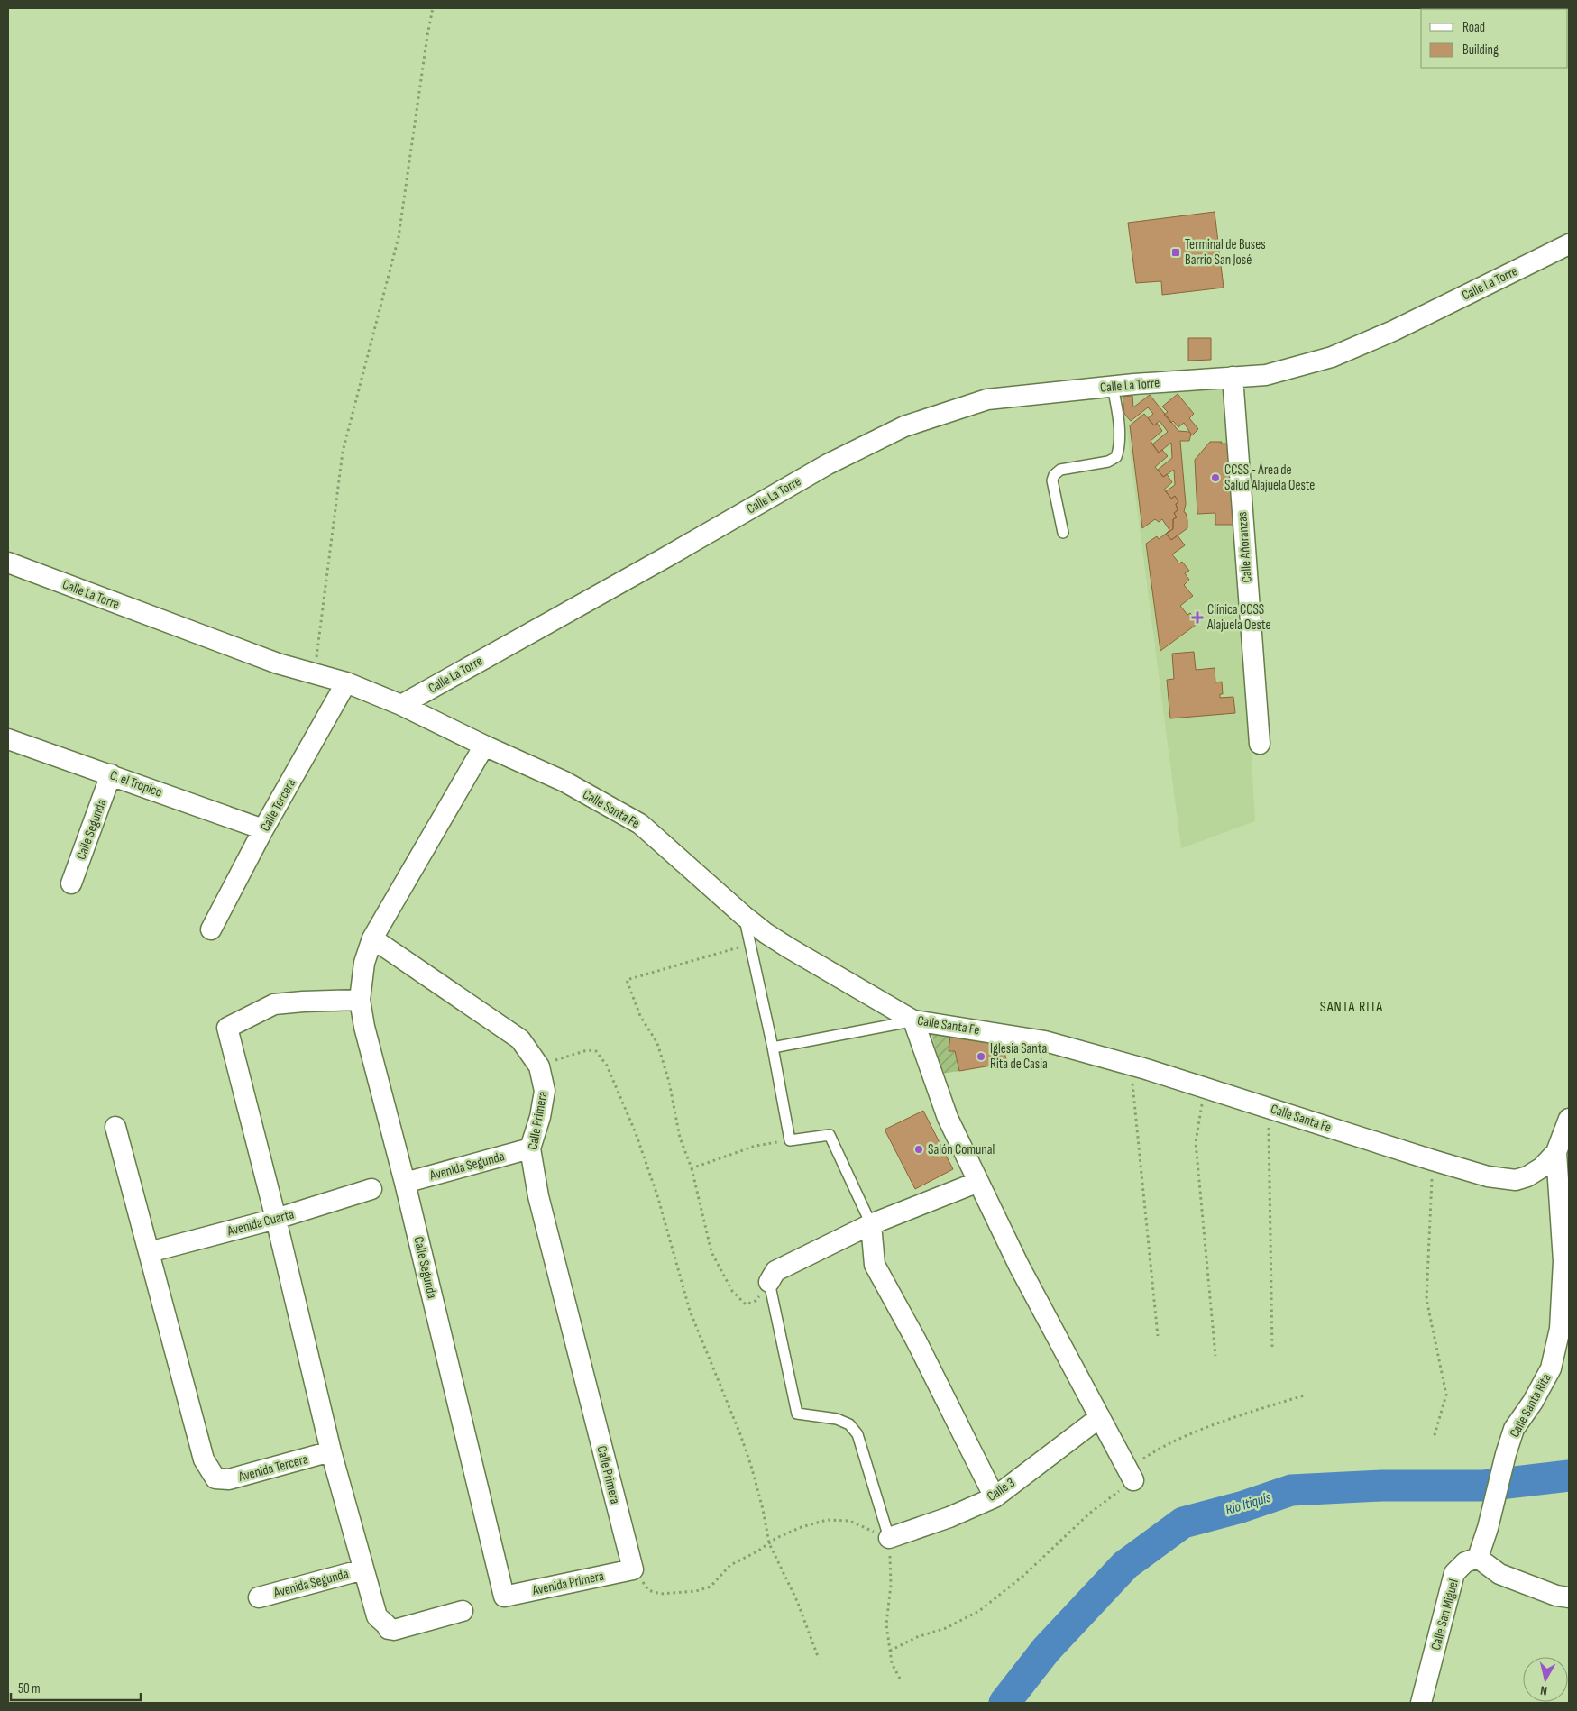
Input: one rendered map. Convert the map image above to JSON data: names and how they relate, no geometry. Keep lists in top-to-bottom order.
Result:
{
  "streets": {
    "street": [
      "Calle La Torre",
      "Calle Añoranzas",
      "C. el Tropico",
      "Calle Tercera",
      "Calle Santa Fe",
      "Calle Segunda",
      "Calle Primera",
      "Avenida Segunda",
      "Avenida Cuarta",
      "Calle Santa Rita",
      "Avenida Tercera",
      "Calle 3",
      "Avenida Primera",
      "Calle San Miguel"
    ]
  },
  "crossings": [
    ["Calle La Torre", "Calle Añoranzas"],
    ["Calle La Torre", "Calle Tercera"],
    ["Calle La Torre", "Calle Santa Fe"],
    ["C. el Tropico", "Calle Tercera"],
    ["C. el Tropico", "Calle Segunda"],
    ["Calle Santa Fe", "Calle Santa Rita"],
    ["Calle Segunda", "Calle Primera"],
    ["Calle Segunda", "Avenida Segunda"],
    ["Calle Segunda", "Avenida Primera"],
    ["Calle Primera", "Avenida Segunda"],
    ["Calle Primera", "Avenida Primera"],
    ["Avenida Cuarta", "Avenida Tercera"],
    ["Calle Santa Rita", "Calle San Miguel"]
  ],
  "districts": ["SANTA RITA"],
  "water": ["Río Itiquís"],
  "places": {
    "transit": ["Terminal de Buses Barrio San José"],
    "other": ["CCSS - Área de Salud Alajuela Oeste", "Iglesia Santa Rita de Casia", "Salón Comunal"],
    "health": ["Clínica CCSS Alajuela Oeste"]
  },
  "legend": ["Road", "Building"],
  "scale_bar": "50 m",
  "north": "bottom"
}
